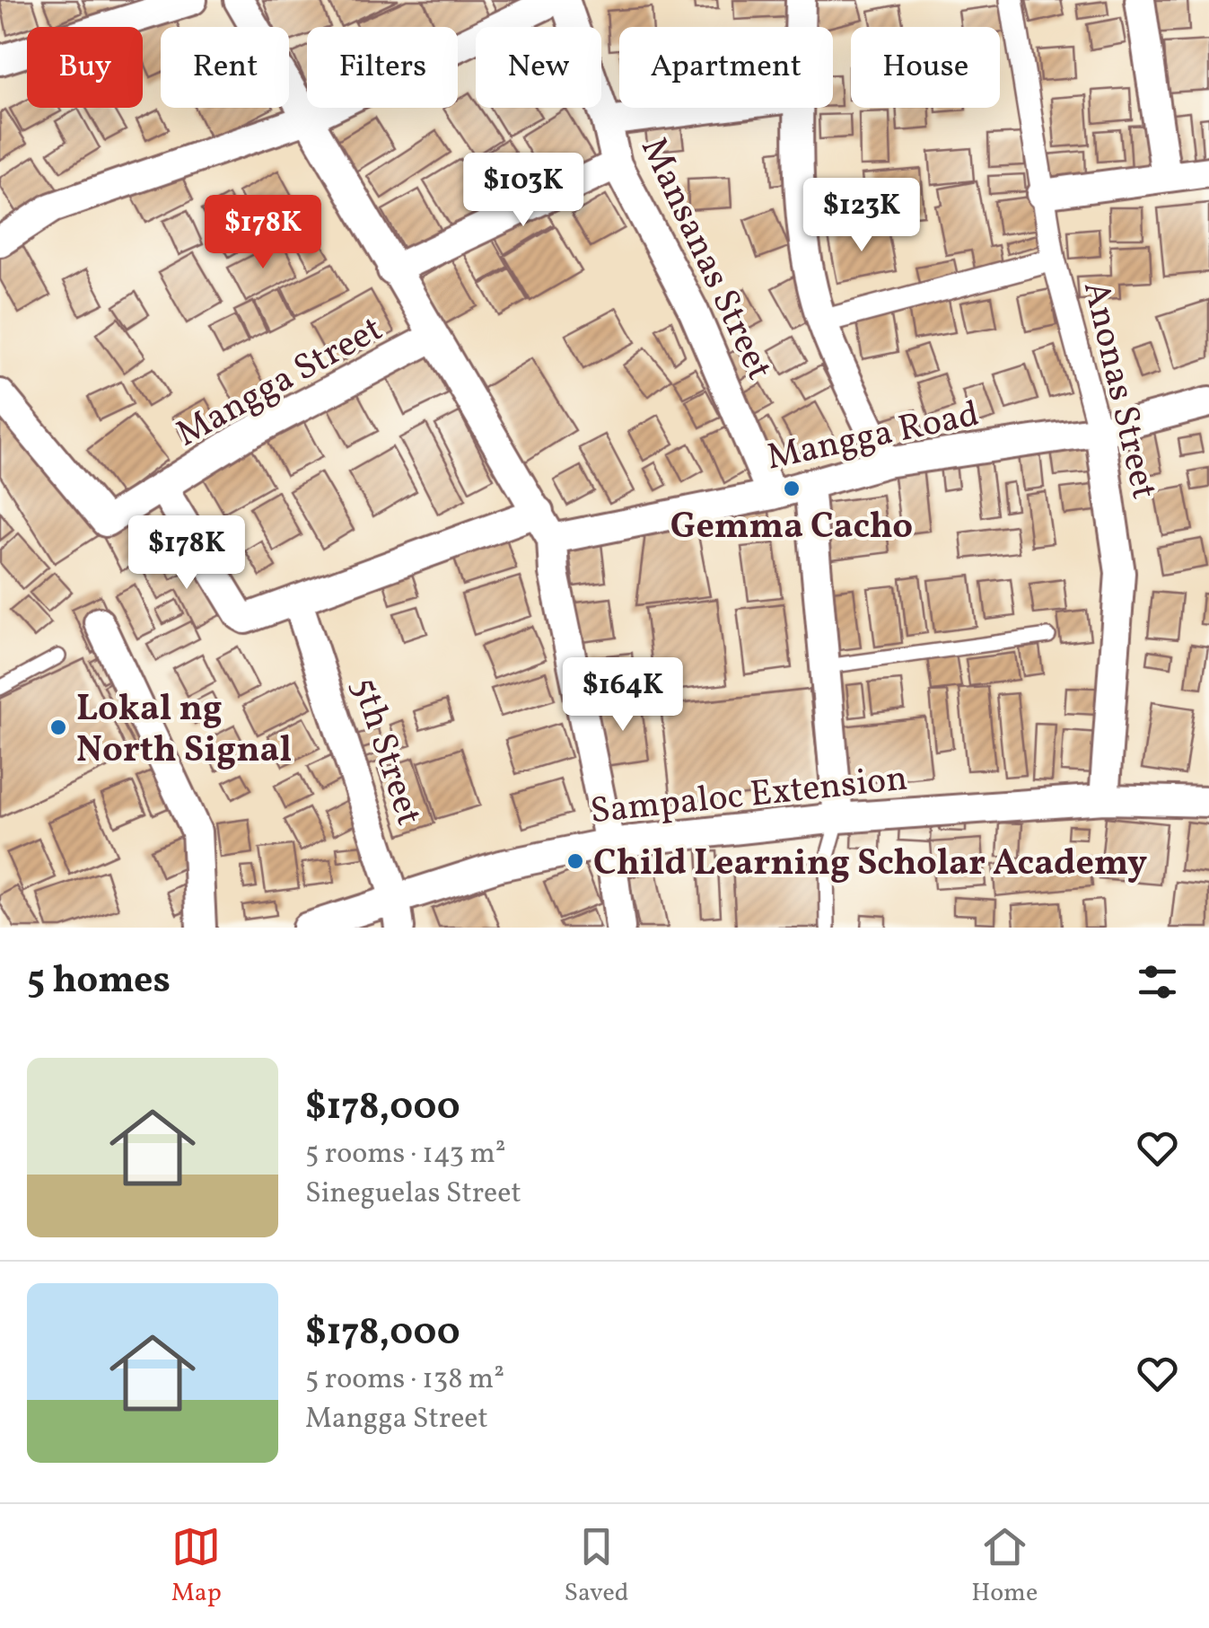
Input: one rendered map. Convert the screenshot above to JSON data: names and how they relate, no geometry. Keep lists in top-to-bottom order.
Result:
{
  "streets": {
    "street": [
      "Mansanas Street",
      "Mangga Street",
      "Anonas Street",
      "Mangga Road",
      "5th Street",
      "Sampaloc Extension"
    ]
  },
  "crossings": [
    ["Mansanas Street", "Mangga Road"],
    ["Mangga Street", "5th Street"],
    ["Anonas Street", "Mangga Road"],
    ["Anonas Street", "Sampaloc Extension"],
    ["5th Street", "Sampaloc Extension"]
  ],
  "places": ["Gemma Cacho", "Lokal ng North Signal", "Child Learning Scholar Academy"],
  "page": {
    "chip": [
      "Buy",
      "Rent",
      "Filters",
      "New",
      "Apartment",
      "House"
    ],
    "price": [
      "$103K",
      "$123K",
      "$178K",
      "$178K",
      "$164K"
    ],
    "heading": "5 homes",
    "list": [
      {
        "name": "$178,000",
        "note": "5 rooms · 143 m² · Sineguelas Street"
      },
      {
        "name": "$178,000",
        "note": "5 rooms · 138 m² · Mangga Street"
      }
    ],
    "tabs": ["Map", "Saved", "Home"]
  }
}
